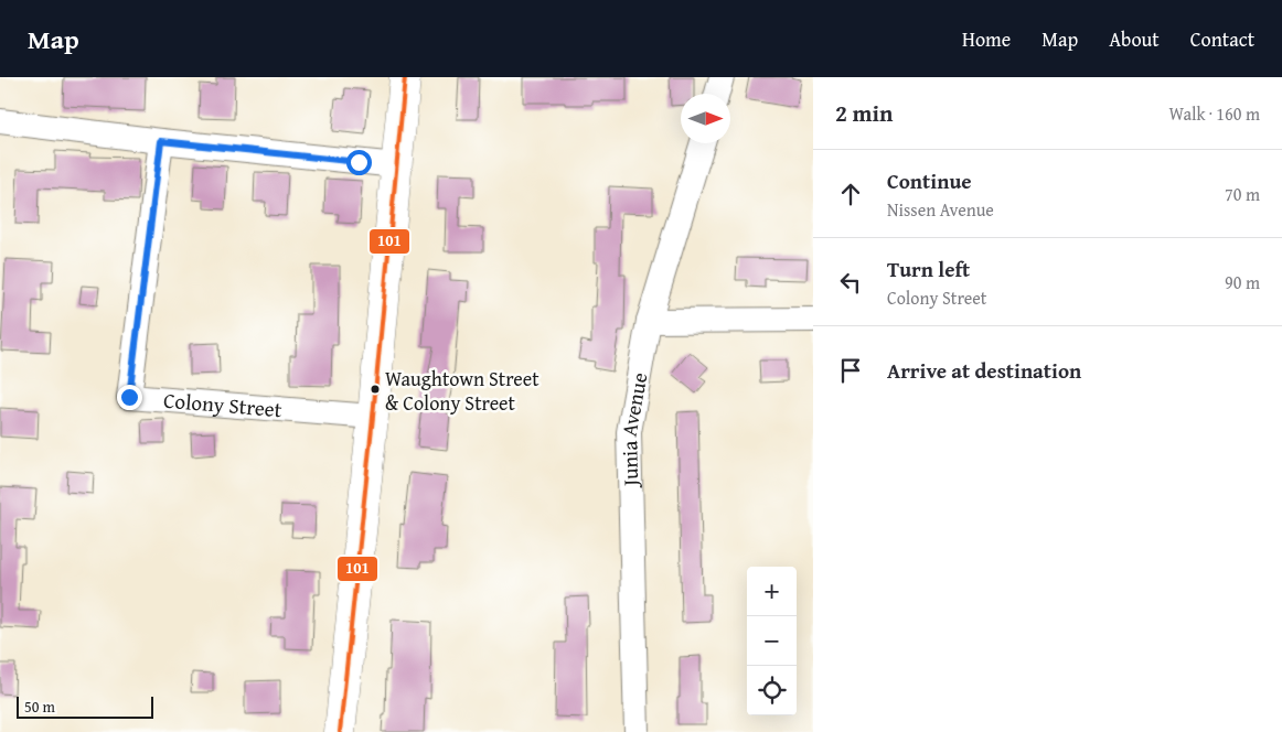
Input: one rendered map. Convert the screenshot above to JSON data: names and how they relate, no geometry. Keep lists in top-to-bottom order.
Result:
{
  "streets": {
    "street": ["Colony Street", "Junia Avenue"]
  },
  "places": ["Waughtown Street & Colony Street"],
  "lines": ["transit line 101"],
  "scale_bar": "50 m",
  "north": "right",
  "page": {
    "header": "Map",
    "nav": [
      "Home",
      "Map",
      "About",
      "Contact"
    ],
    "heading": ["2 min", "Walk · 160 m"],
    "list": [
      ["Continue", "Nissen Avenue", "70 m"],
      ["Turn left", "Colony Street", "90 m"],
      "Arrive at destination"
    ],
    "map_buttons": ["+", "−"],
    "scale": "50 m"
  }
}
